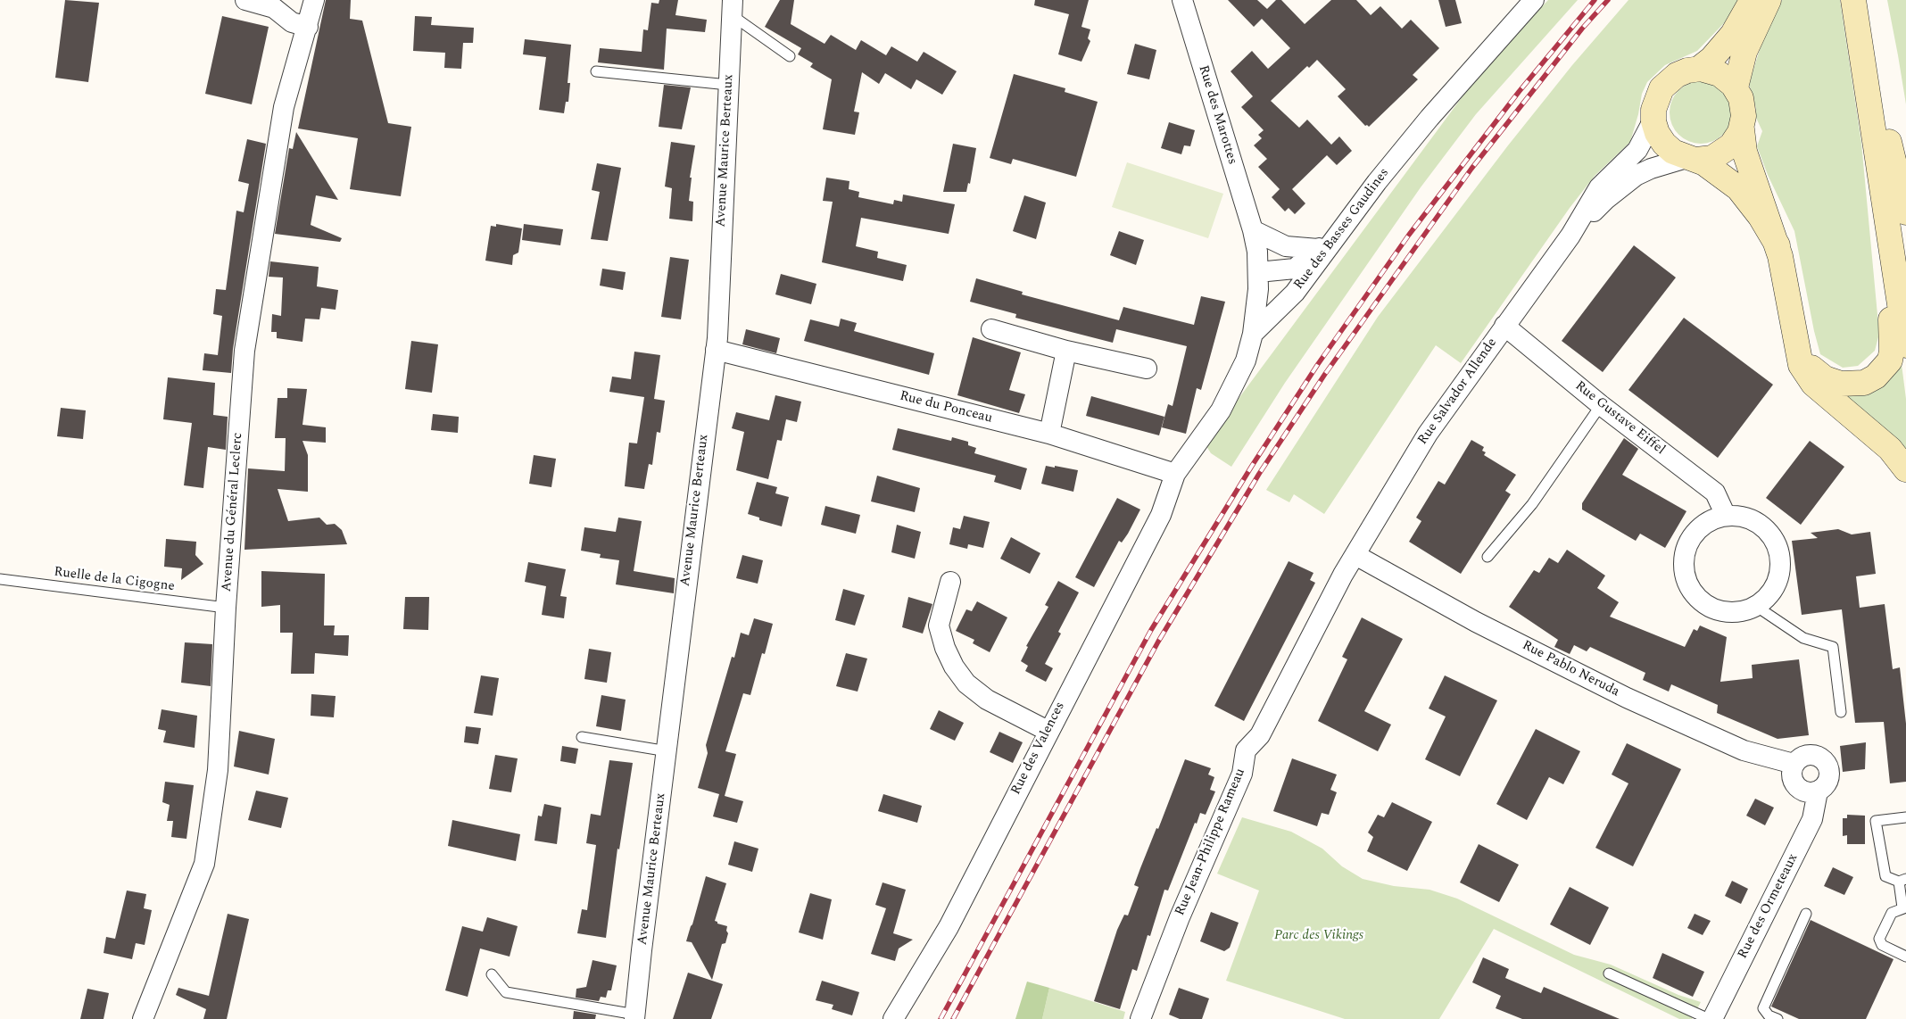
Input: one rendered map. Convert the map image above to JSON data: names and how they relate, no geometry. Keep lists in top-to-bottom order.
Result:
{
  "streets": {
    "street": [
      "Rue des Marottes",
      "Avenue Maurice Berteaux",
      "Rue des Basses Gaudines",
      "Rue Salvador Allende",
      "Rue du Ponceau",
      "Rue Gustave Eiffel",
      "Avenue du Général Leclerc",
      "Rue Pablo Neruda",
      "Rue des Valences",
      "Rue Jean-Philippe Rameau",
      "Rue des Ormeteaux"
    ],
    "lane": ["Ruelle de la Cigogne"]
  },
  "crossings": [
    ["Rue des Marottes", "Rue des Basses Gaudines"],
    ["Avenue Maurice Berteaux", "Rue du Ponceau"],
    ["Rue Salvador Allende", "Rue Gustave Eiffel"],
    ["Rue Salvador Allende", "Rue Pablo Neruda"],
    ["Rue Salvador Allende", "Rue Jean-Philippe Rameau"],
    ["Rue du Ponceau", "Rue des Valences"],
    ["Avenue du Général Leclerc", "Ruelle de la Cigogne"],
    ["Rue Pablo Neruda", "Rue Jean-Philippe Rameau"],
    ["Rue Pablo Neruda", "Rue des Ormeteaux"]
  ],
  "parks": ["Parc des Vikings"]
}
